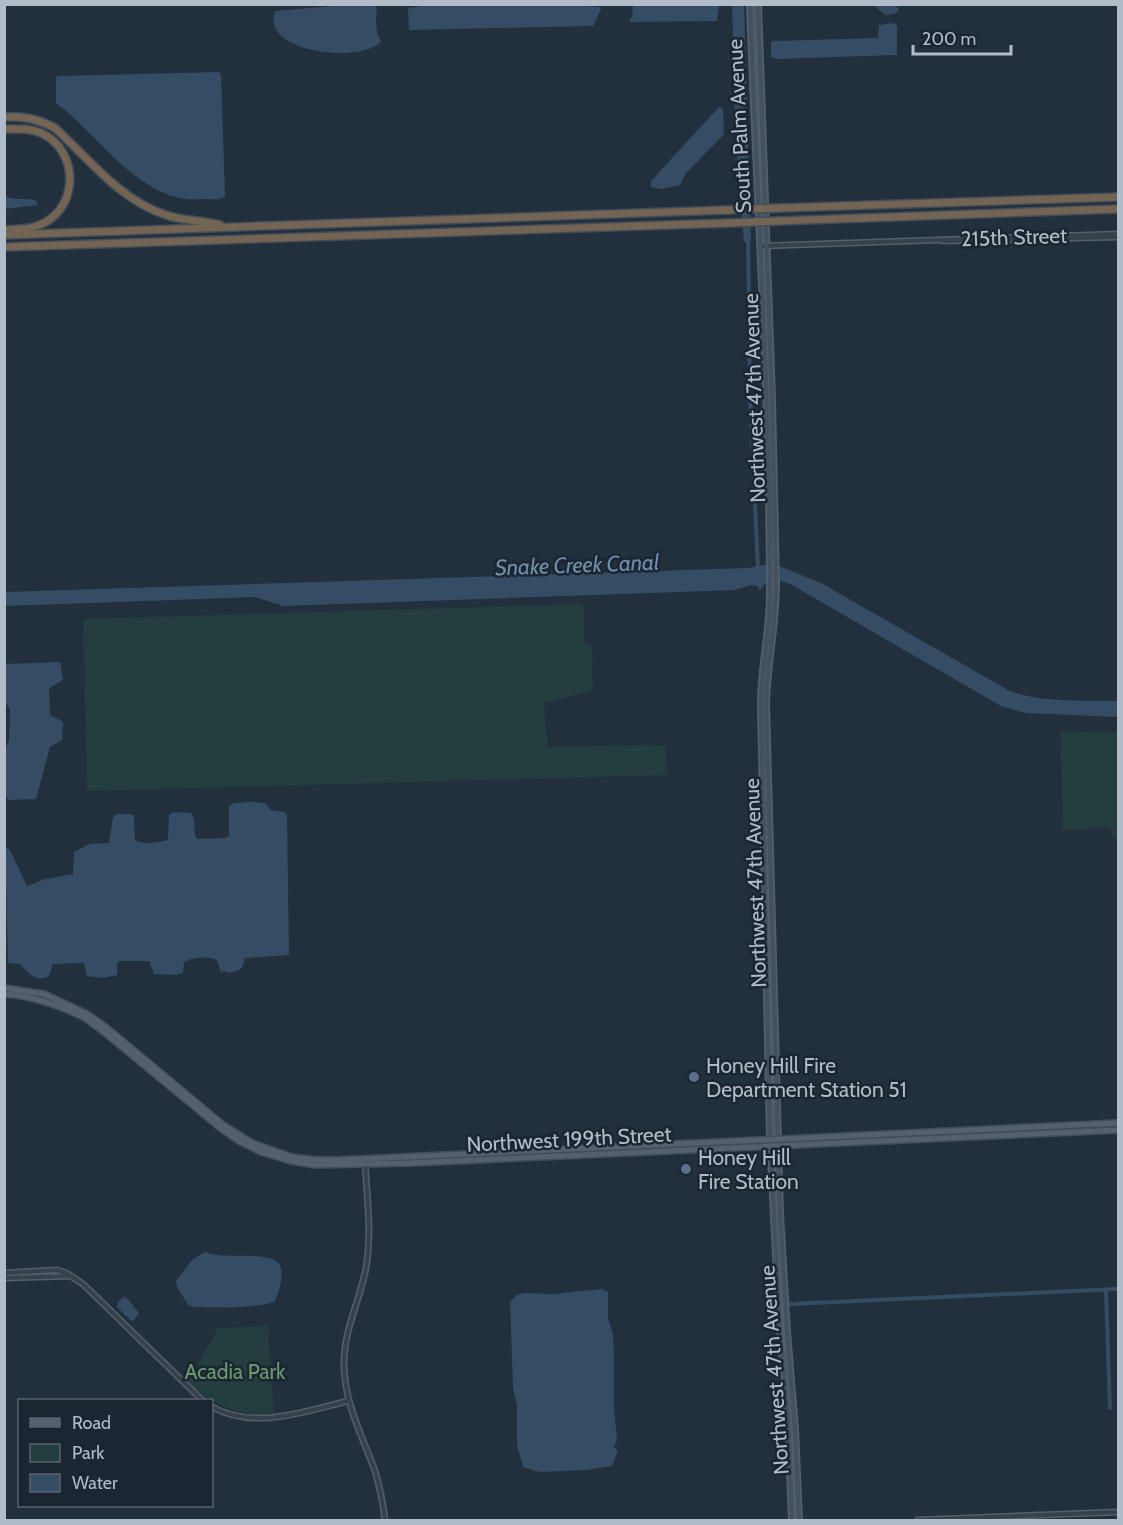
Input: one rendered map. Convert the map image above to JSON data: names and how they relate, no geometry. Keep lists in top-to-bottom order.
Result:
{
  "streets": {
    "main road": ["South Palm Avenue", "Northwest 47th Avenue", "Northwest 199th Street"],
    "street": ["215th Street"]
  },
  "crossings": [
    ["South Palm Avenue", "215th Street"],
    ["South Palm Avenue", "Northwest 47th Avenue"],
    ["215th Street", "Northwest 47th Avenue"],
    ["Northwest 47th Avenue", "Northwest 199th Street"]
  ],
  "water": ["Snake Creek Canal"],
  "parks": ["Acadia Park"],
  "places": ["Honey Hill Fire Department Station 51", "Honey Hill Fire Station"],
  "legend": ["Road", "Park", "Water"],
  "scale_bar": "200 m"
}
